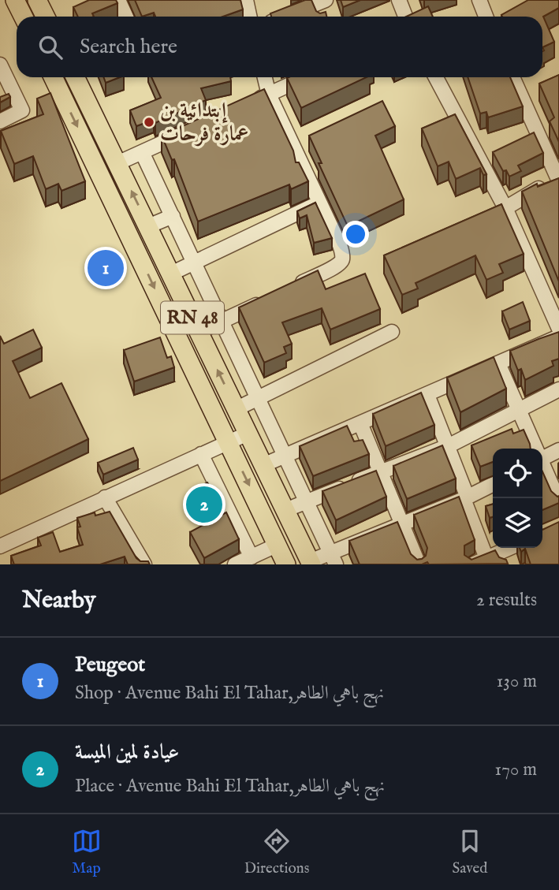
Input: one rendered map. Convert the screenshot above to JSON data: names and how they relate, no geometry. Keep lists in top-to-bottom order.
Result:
{
  "streets": {
    "main road": ["RN 48"]
  },
  "places": ["إبتدائية بن عمارة فرحات"],
  "page": {
    "search": "Search here",
    "pins": ["1", "2"],
    "heading": ["Nearby", "2 results"],
    "list": [
      {
        "mark": "1",
        "name": "Peugeot",
        "note": "Shop · Avenue Bahi El Tahar,نهج باهي الطاهر",
        "value": "130 m"
      },
      {
        "mark": "2",
        "name": "عيادة لمين الميسة",
        "note": "Place · Avenue Bahi El Tahar,نهج باهي الطاهر",
        "value": "170 m"
      }
    ],
    "nav": ["Map", "Directions", "Saved"]
  }
}
